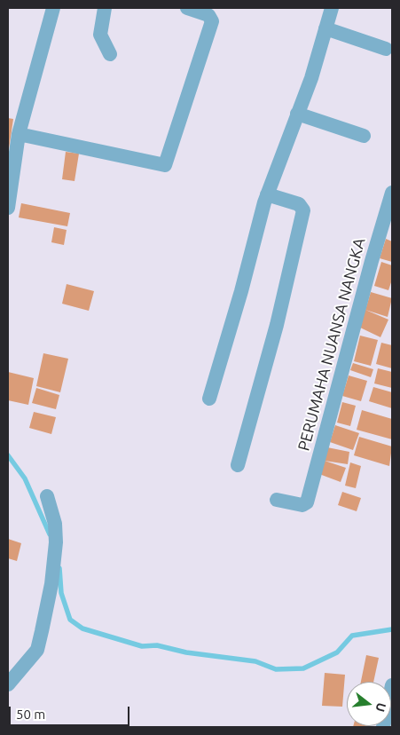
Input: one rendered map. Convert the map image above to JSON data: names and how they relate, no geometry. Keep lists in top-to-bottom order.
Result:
{
  "streets": {
    "street": ["PERUMAHA NUANSA NANGKA"]
  },
  "scale_bar": "50 m",
  "north": "right"
}
